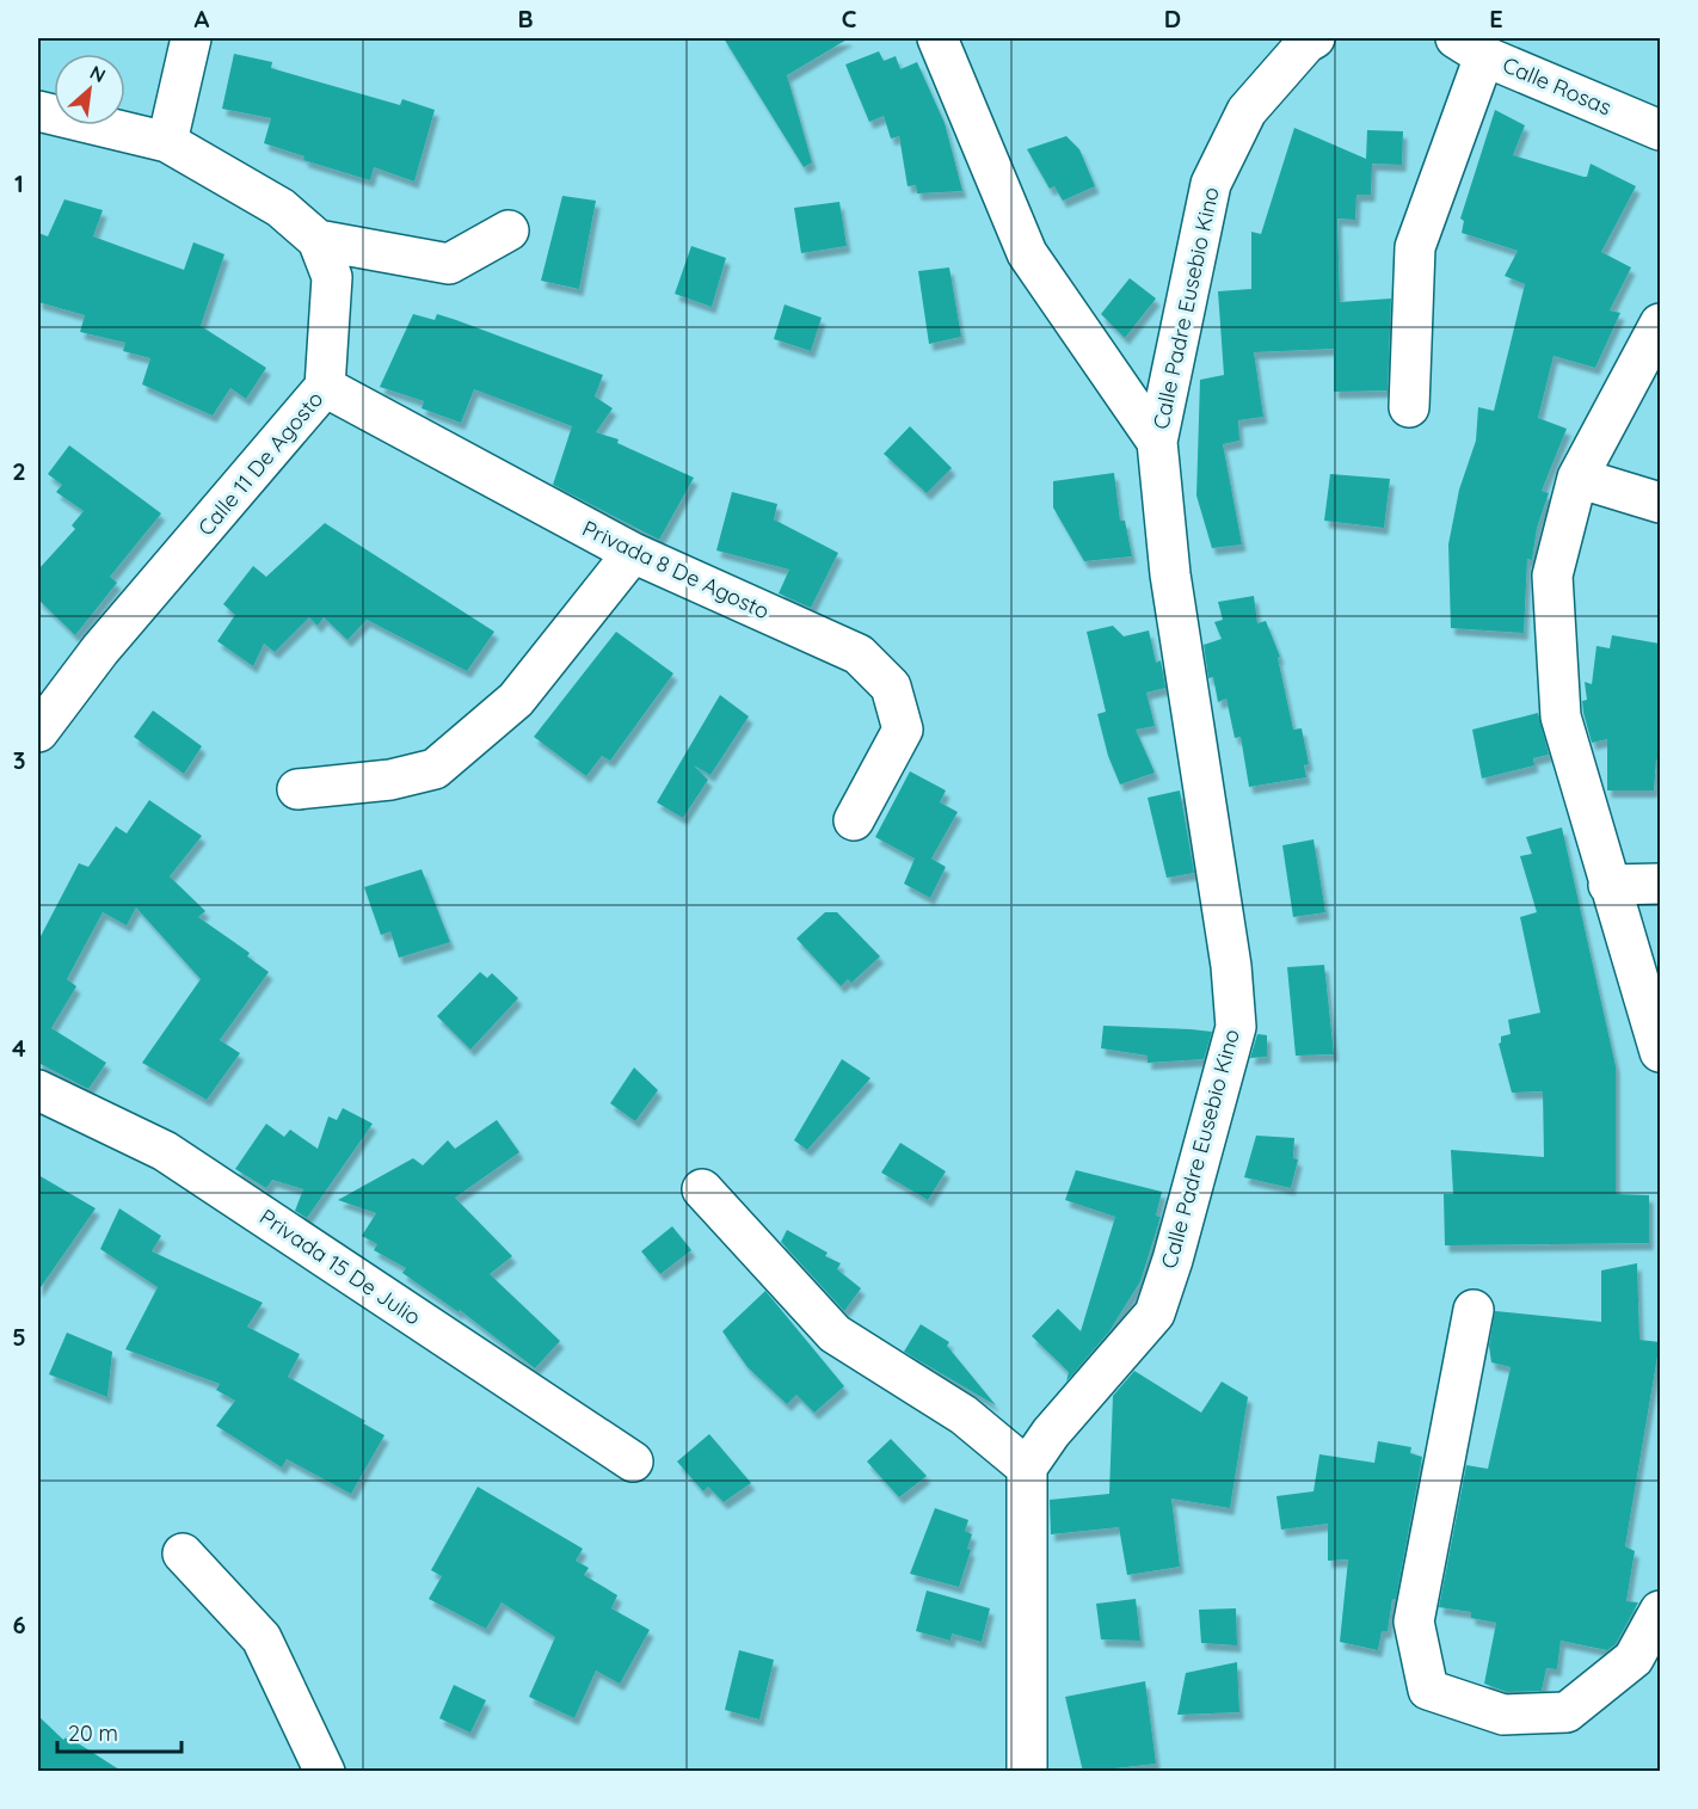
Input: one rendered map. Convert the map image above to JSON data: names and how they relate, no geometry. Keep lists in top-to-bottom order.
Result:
{
  "streets": {
    "street": [
      "Calle Rosas",
      "Calle Padre Eusebio Kino",
      "Calle 11 De Agosto",
      "Privada 8 De Agosto",
      "Privada 15 De Julio"
    ]
  },
  "crossings": [
    ["Calle 11 De Agosto", "Privada 8 De Agosto"]
  ],
  "scale_bar": "20 m",
  "north": "top right",
  "grid": {
    "columns": [
      "A",
      "B",
      "C",
      "D",
      "E"
    ],
    "rows": [
      "1",
      "2",
      "3",
      "4",
      "5",
      "6"
    ]
  }
}
